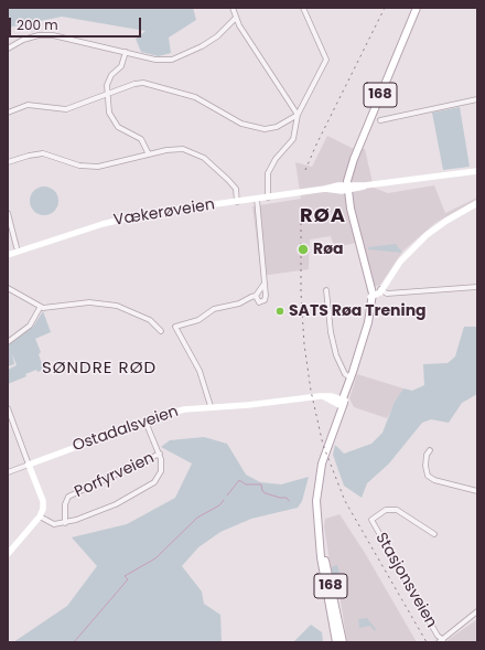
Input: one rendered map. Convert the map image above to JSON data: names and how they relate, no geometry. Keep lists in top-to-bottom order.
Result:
{
  "streets": {
    "main road": ["168"],
    "street": [
      "Vækerøveien",
      "Ostadalsveien",
      "Porfyrveien",
      "Stasjonsveien"
    ]
  },
  "crossings": [
    ["168", "Vækerøveien"],
    ["168", "Ostadalsveien"],
    ["Ostadalsveien", "Porfyrveien"]
  ],
  "districts": ["RØA", "SØNDRE RØD"],
  "places": ["Røa", "SATS Røa Trening"],
  "scale_bar": "200 m"
}
